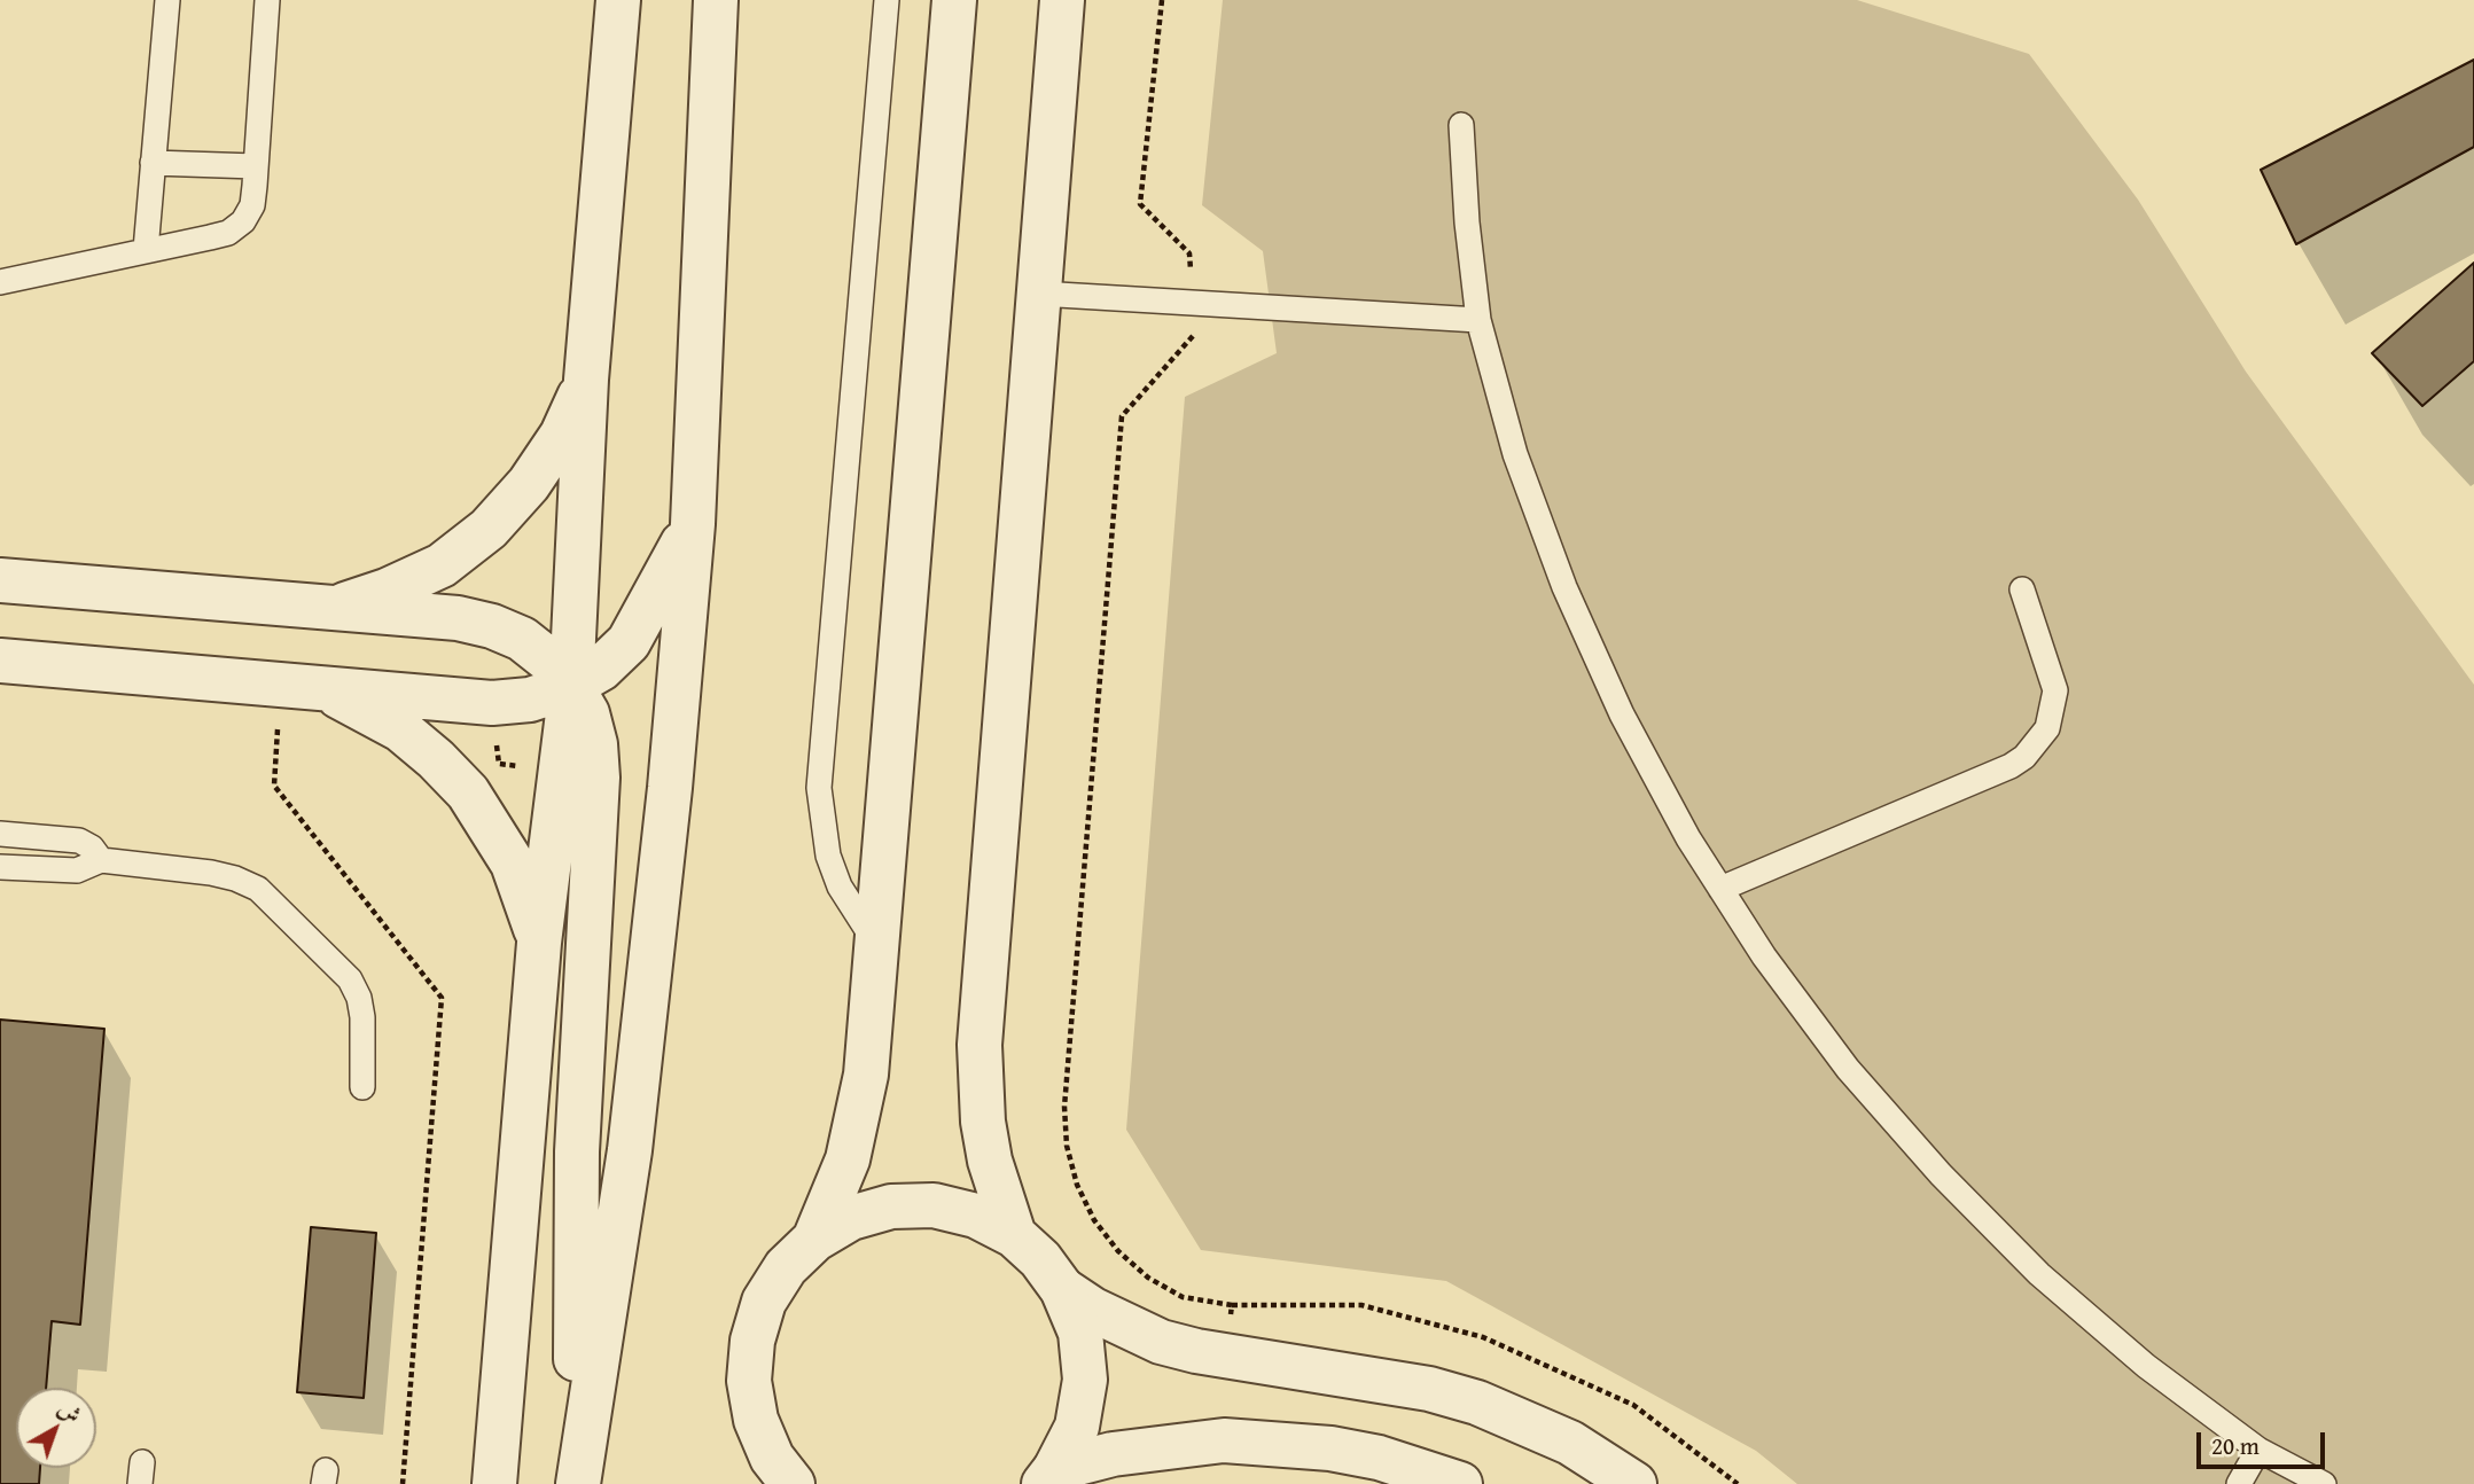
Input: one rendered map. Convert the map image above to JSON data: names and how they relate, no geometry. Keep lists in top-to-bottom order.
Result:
{
  "scale_bar": "20 m",
  "north": "top right"
}
